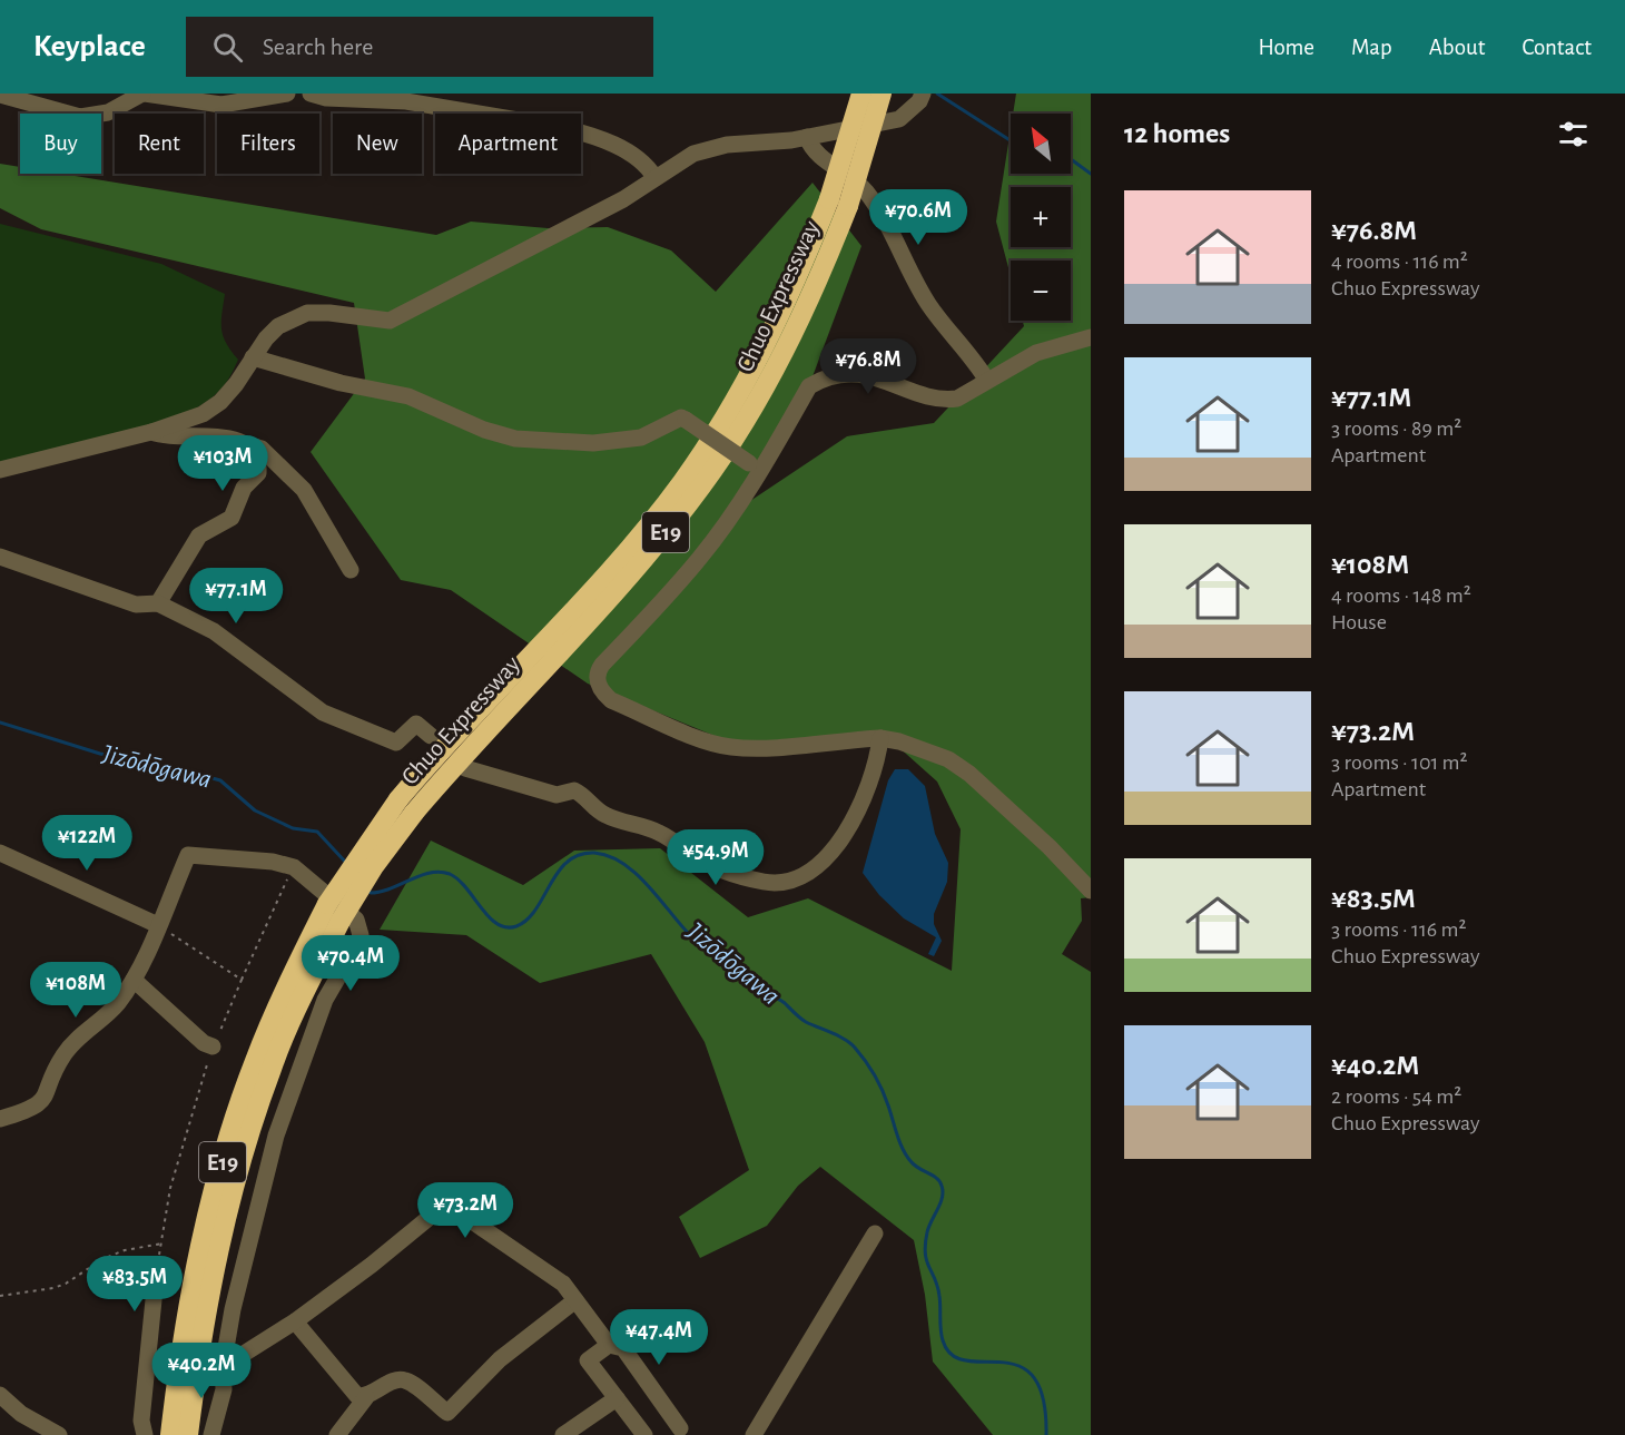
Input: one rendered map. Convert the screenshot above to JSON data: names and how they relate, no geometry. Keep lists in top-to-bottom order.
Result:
{
  "streets": {
    "highway": ["Chuo Expressway", "E19"]
  },
  "water": ["Jizōdōgawa"],
  "north": "top left",
  "page": {
    "header": "Keyplace",
    "search": "Search here",
    "nav": [
      "Home",
      "Map",
      "About",
      "Contact"
    ],
    "heading": "12 homes",
    "map_buttons": ["+", "−"],
    "chip": [
      "Buy",
      "Rent",
      "Filters",
      "New",
      "Apartment"
    ],
    "list": [
      {
        "name": "¥76.8M",
        "note": "4 rooms · 116 m² · Chuo Expressway"
      },
      {
        "name": "¥77.1M",
        "note": "3 rooms · 89 m² · Apartment"
      },
      {
        "name": "¥108M",
        "note": "4 rooms · 148 m² · House"
      },
      {
        "name": "¥73.2M",
        "note": "3 rooms · 101 m² · Apartment"
      },
      {
        "name": "¥83.5M",
        "note": "3 rooms · 116 m² · Chuo Expressway"
      },
      {
        "name": "¥40.2M",
        "note": "2 rooms · 54 m² · Chuo Expressway"
      }
    ],
    "price": [
      "¥70.6M",
      "¥76.8M",
      "¥103M",
      "¥77.1M",
      "¥122M",
      "¥54.9M",
      "¥70.4M",
      "¥108M",
      "¥73.2M",
      "¥83.5M",
      "¥47.4M",
      "¥40.2M"
    ]
  }
}
